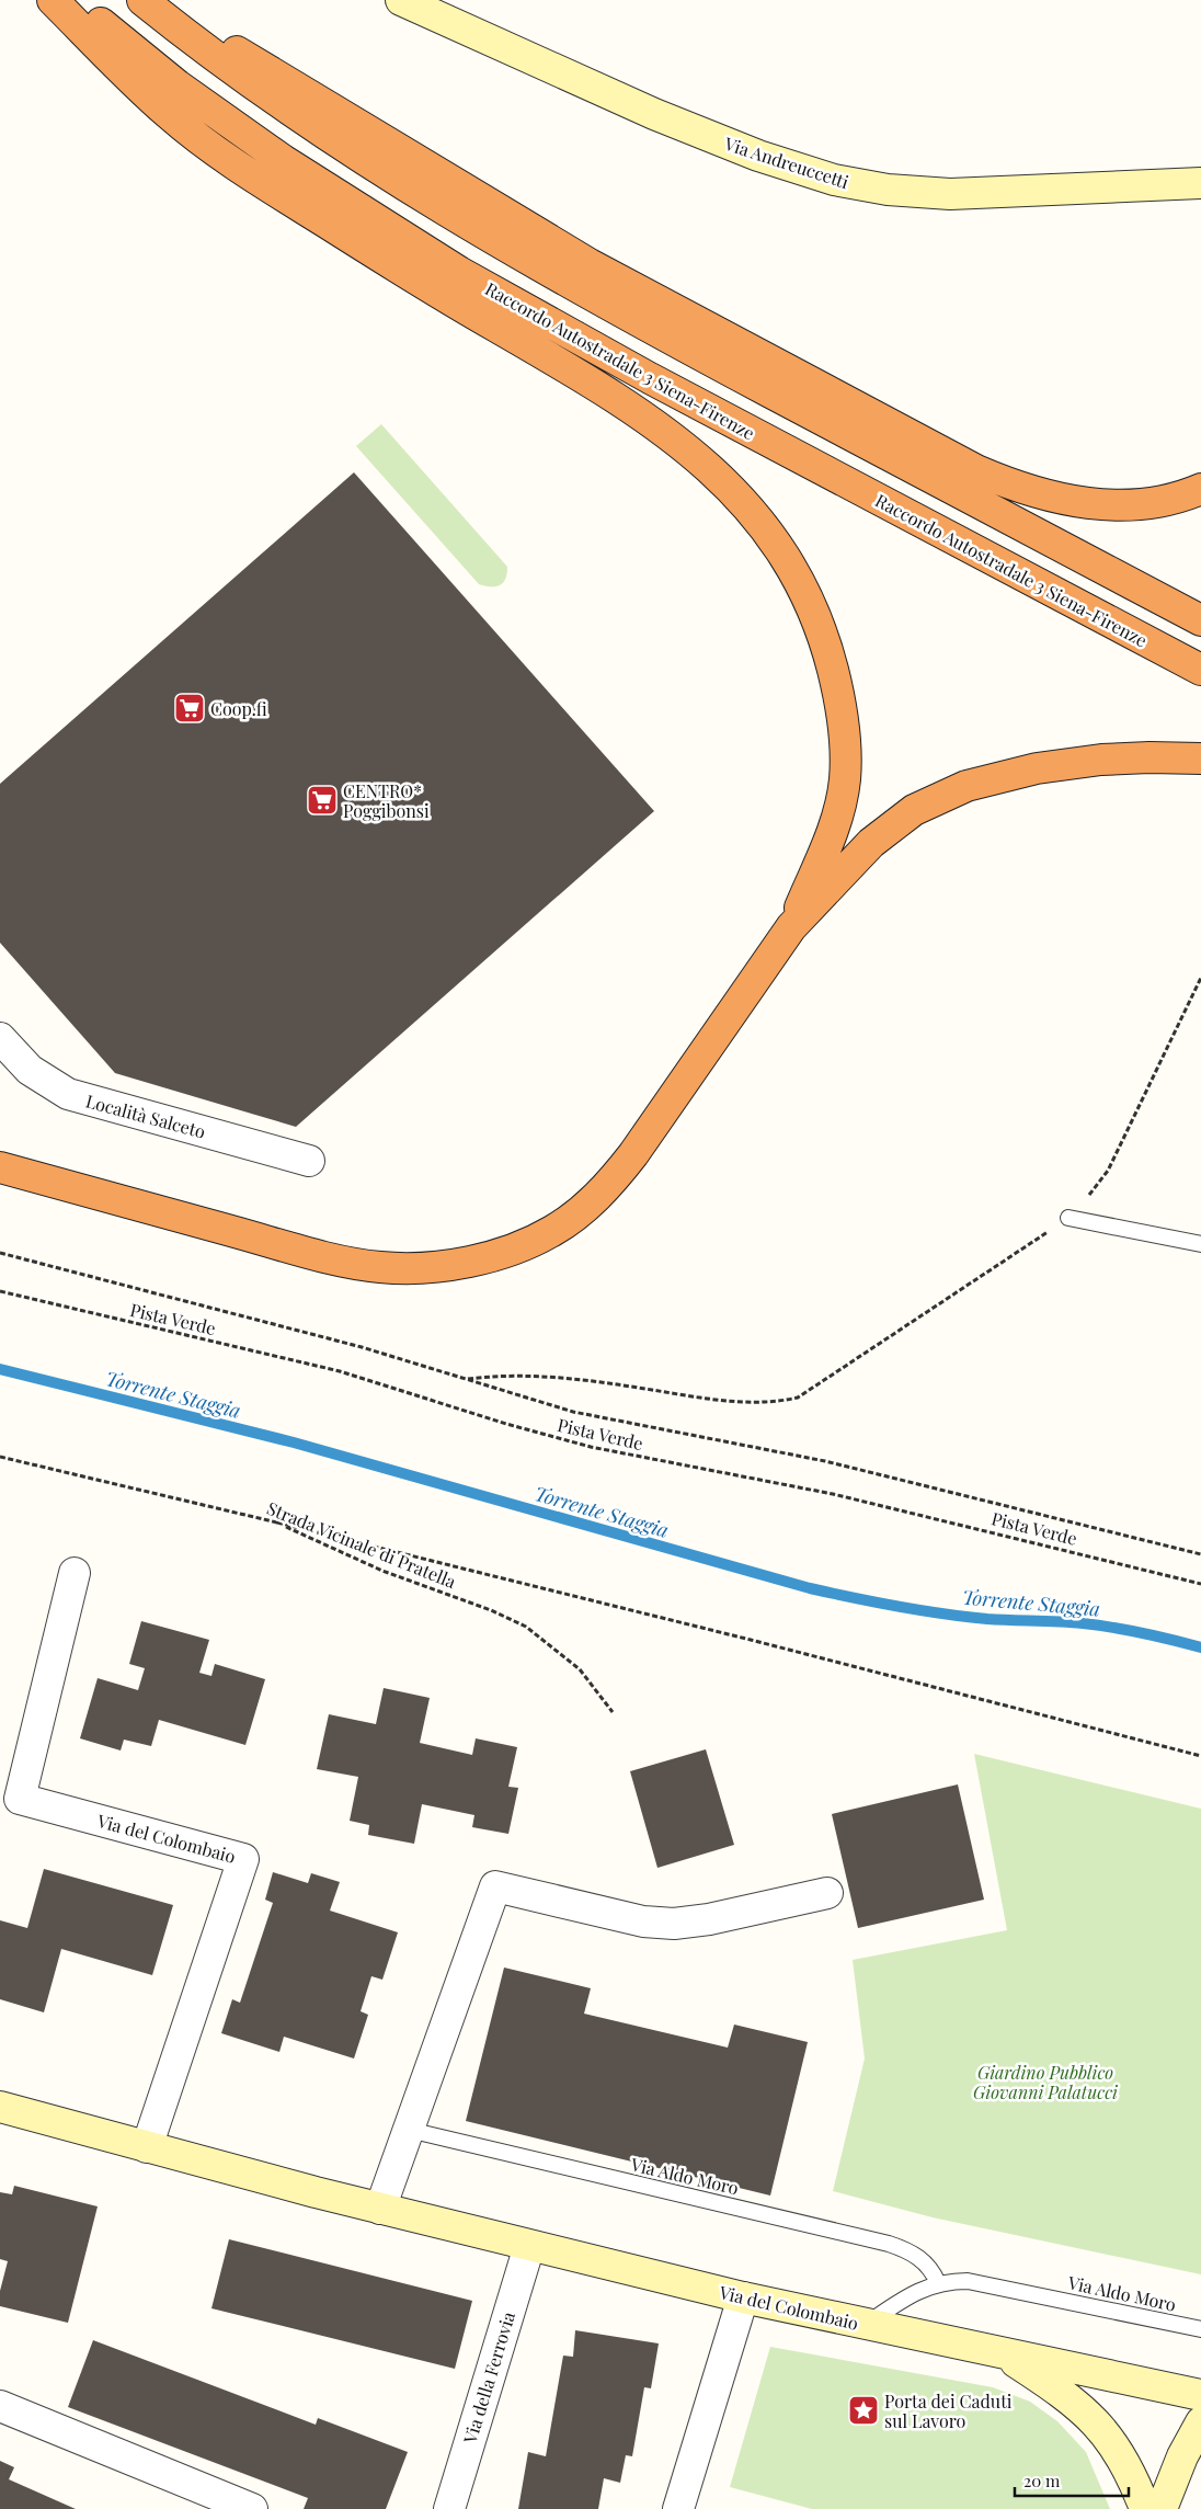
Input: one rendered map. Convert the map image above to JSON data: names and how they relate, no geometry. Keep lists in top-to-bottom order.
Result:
{
  "streets": {
    "highway": ["Raccordo Autostradale 3 Siena-Firenze"],
    "main road": ["Via Andreuccetti", "Via del Colombaio"],
    "street": ["Località Salceto", "Via della Ferrovia"],
    "lane": ["Via Aldo Moro"],
    "path": ["Pista Verde", "Strada Vicinale di Pratella"]
  },
  "crossings": [
    ["Via del Colombaio", "Via Aldo Moro"],
    ["Via del Colombaio", "Via della Ferrovia"]
  ],
  "water": ["Torrente Staggia"],
  "parks": ["Giardino Pubblico Giovanni Palatucci"],
  "places": {
    "supermarket": ["Coop.fi", "CENTRO* Poggibonsi"],
    "place": ["Porta dei Caduti sul Lavoro"]
  },
  "scale_bar": "20 m"
}
